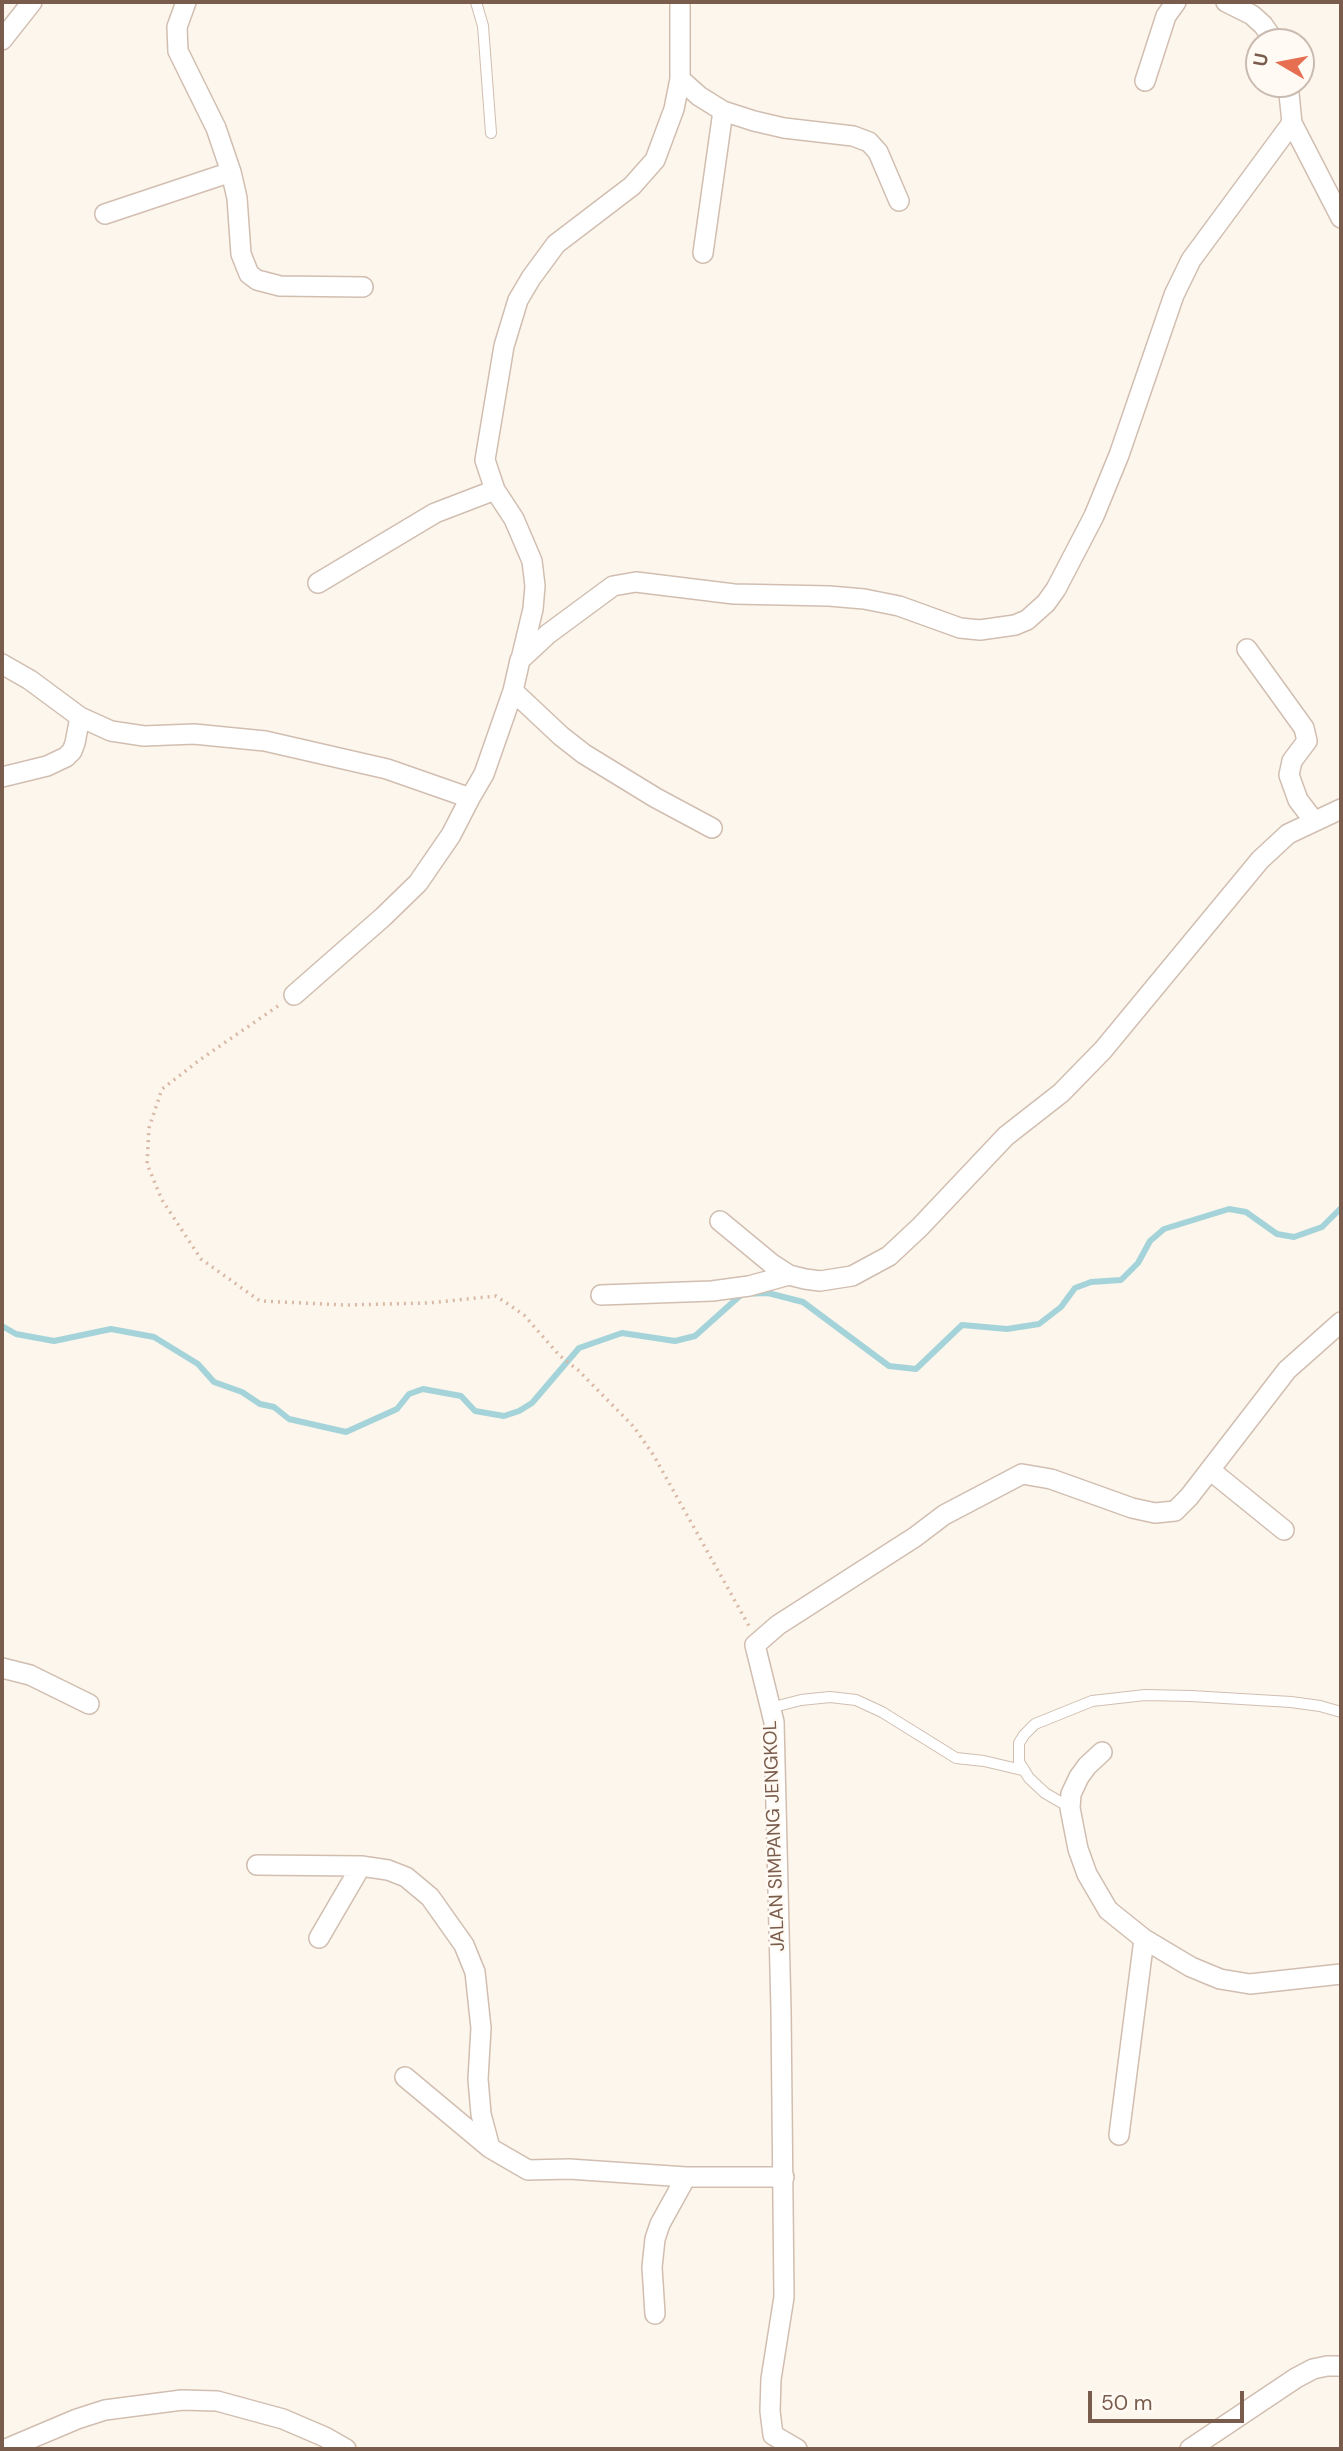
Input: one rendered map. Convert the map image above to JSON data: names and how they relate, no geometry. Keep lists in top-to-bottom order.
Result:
{
  "streets": {
    "street": ["JALAN SIMPANG JENGKOL"]
  },
  "scale_bar": "50 m",
  "north": "left"
}
